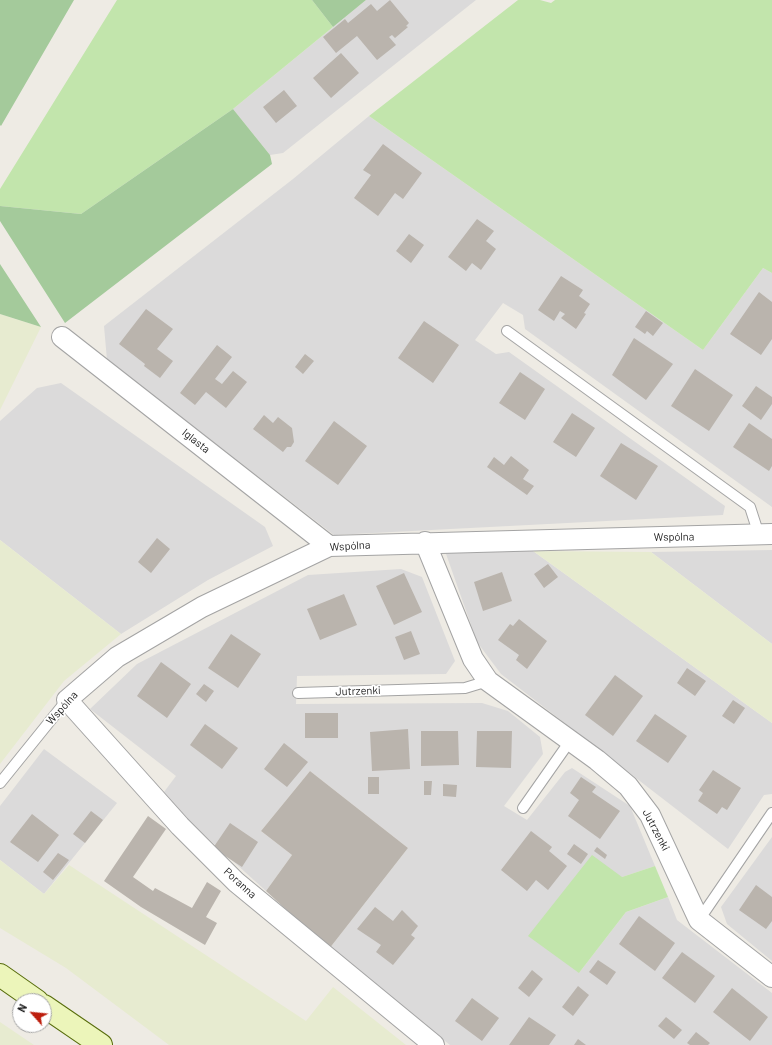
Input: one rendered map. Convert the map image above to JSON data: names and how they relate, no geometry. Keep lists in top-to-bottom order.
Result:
{
  "streets": {
    "street": [
      "Iglasta",
      "Wspólna",
      "Jutrzenki",
      "Poranna"
    ]
  },
  "crossings": [
    ["Iglasta", "Wspólna"],
    ["Wspólna", "Jutrzenki"],
    ["Wspólna", "Poranna"]
  ],
  "north": "top left"
}
